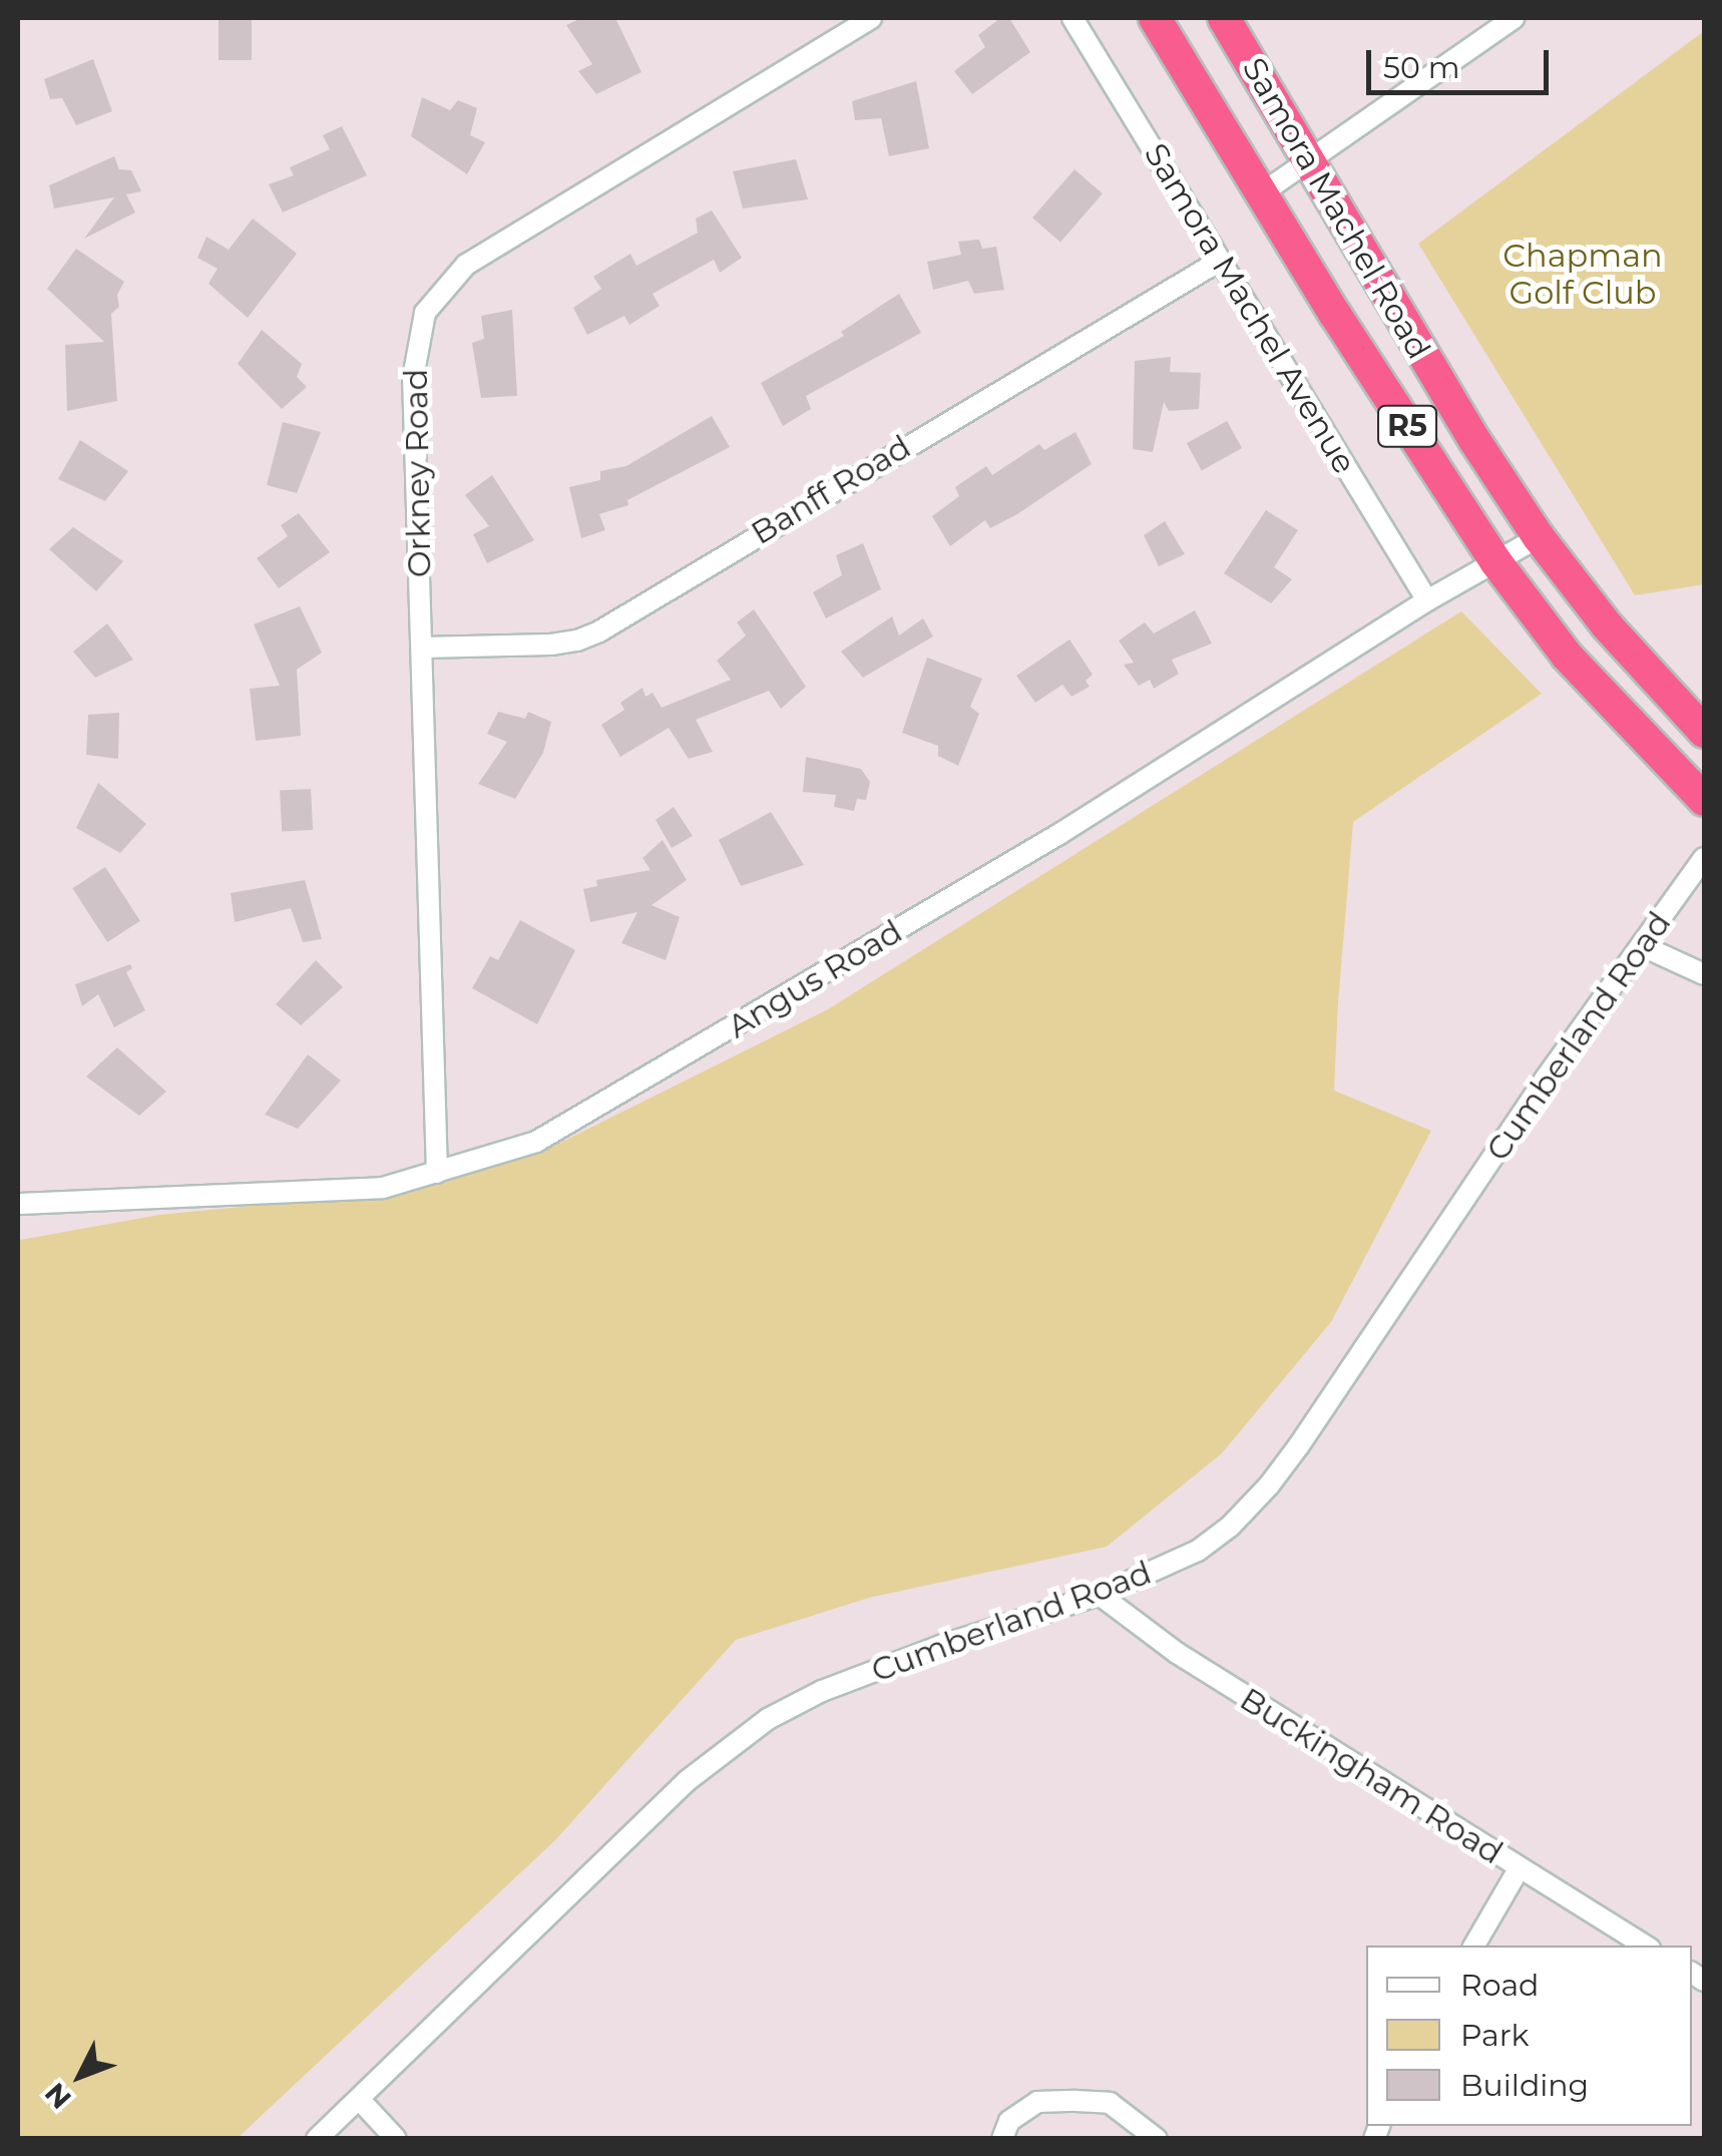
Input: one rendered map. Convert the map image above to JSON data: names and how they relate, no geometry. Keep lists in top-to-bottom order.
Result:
{
  "streets": {
    "highway": ["Samora Machel Road", "R5"],
    "street": [
      "Samora Machel Avenue",
      "Orkney Road",
      "Banff Road",
      "Angus Road",
      "Cumberland Road",
      "Buckingham Road"
    ]
  },
  "crossings": [
    ["Samora Machel Road", "Angus Road"],
    ["Samora Machel Avenue", "Banff Road"],
    ["Samora Machel Avenue", "Angus Road"],
    ["R5", "Angus Road"],
    ["Orkney Road", "Banff Road"],
    ["Orkney Road", "Angus Road"],
    ["Cumberland Road", "Buckingham Road"]
  ],
  "parks": ["Chapman Golf Club"],
  "legend": ["Road", "Park", "Building"],
  "scale_bar": "50 m",
  "north": "bottom left"
}
